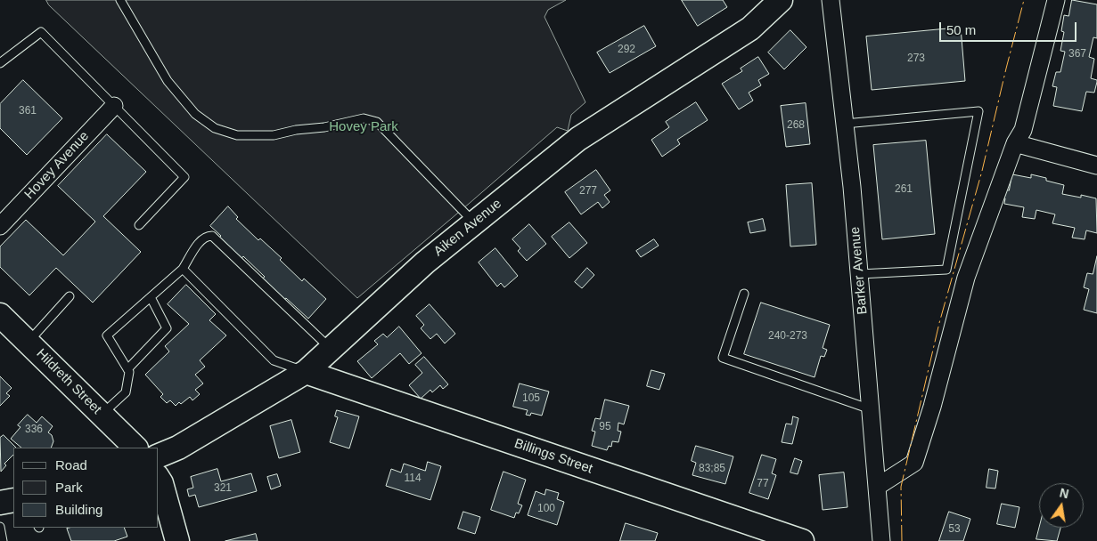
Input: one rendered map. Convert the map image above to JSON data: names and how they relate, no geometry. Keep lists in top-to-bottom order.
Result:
{
  "streets": {
    "street": [
      "Hovey Avenue",
      "Aiken Avenue",
      "Barker Avenue",
      "Hildreth Street",
      "Billings Street"
    ]
  },
  "crossings": [
    ["Aiken Avenue", "Billings Street"]
  ],
  "parks": ["Hovey Park"],
  "house_numbers": [
    "292",
    "367",
    "273",
    "361",
    "268",
    "261",
    "277",
    "240-273",
    "105",
    "95",
    "336",
    "83;85",
    "114",
    "77",
    "321",
    "100",
    "53"
  ],
  "legend": ["Road", "Park", "Building"],
  "scale_bar": "50 m",
  "north": "top"
}
